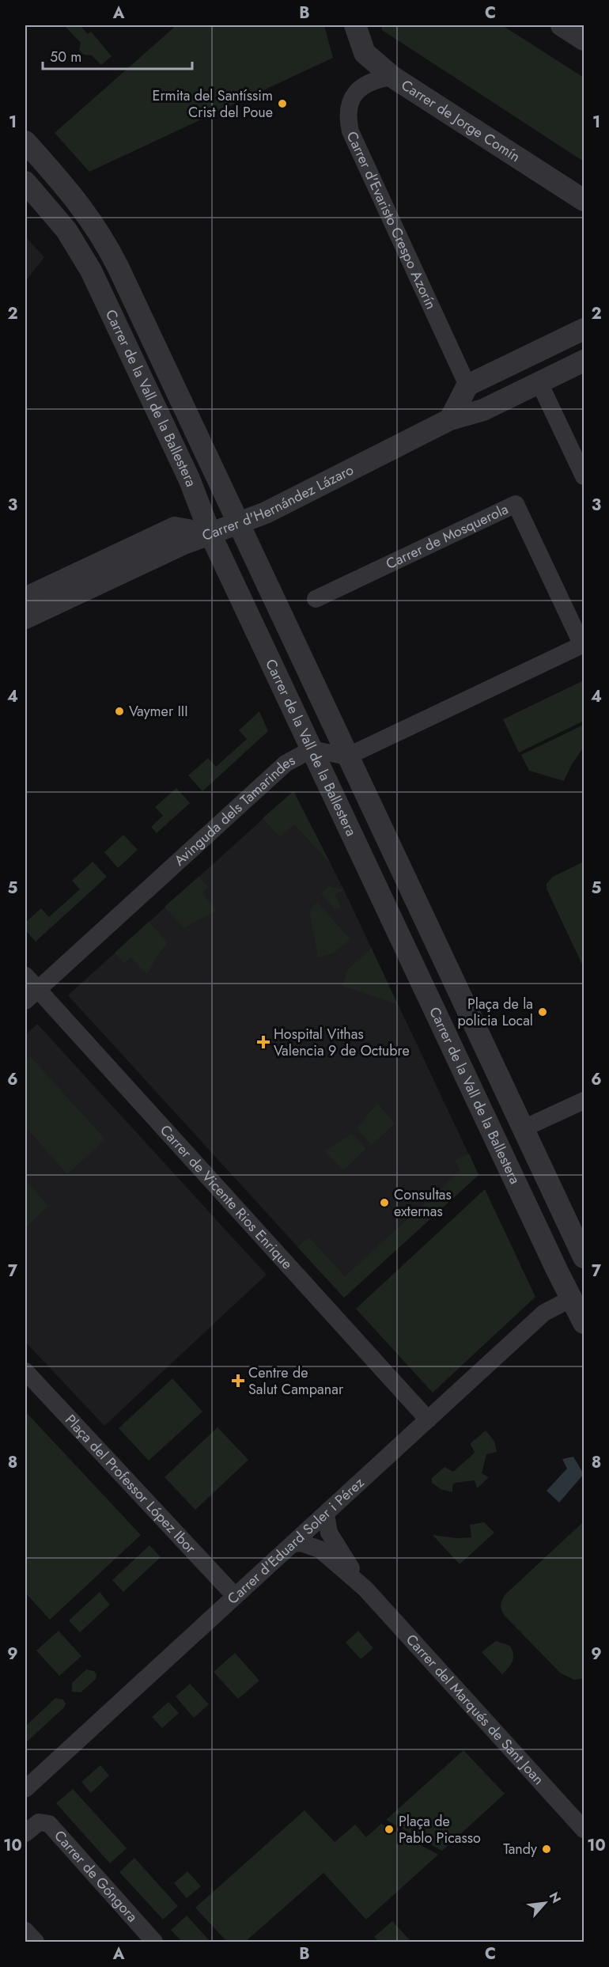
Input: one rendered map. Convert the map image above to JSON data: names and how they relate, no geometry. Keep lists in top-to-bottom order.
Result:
{
  "streets": {
    "street": [
      "Carrer de Jorge Comín",
      "Carrer d'Evaristo Crespo Azorín",
      "Carrer de la Vall de la Ballestera",
      "Carrer d'Hernández Lázaro",
      "Carrer de Mosquerola",
      "Avinguda dels Tamarindes",
      "Carrer de Vicente Rios Enrique",
      "Plaça del Professor López Ibor",
      "Carrer d'Eduard Soler i Pérez",
      "Carrer del Marqués de Sant Joan",
      "Carrer de Góngora"
    ]
  },
  "crossings": [
    ["Carrer de Jorge Comín", "Carrer d'Evaristo Crespo Azorín"],
    ["Carrer de la Vall de la Ballestera", "Carrer d'Hernández Lázaro"],
    ["Carrer de la Vall de la Ballestera", "Avinguda dels Tamarindes"],
    ["Carrer de la Vall de la Ballestera", "Carrer d'Eduard Soler i Pérez"],
    ["Avinguda dels Tamarindes", "Carrer de Vicente Rios Enrique"],
    ["Carrer de Vicente Rios Enrique", "Carrer d'Eduard Soler i Pérez"],
    ["Plaça del Professor López Ibor", "Carrer d'Eduard Soler i Pérez"],
    ["Carrer d'Eduard Soler i Pérez", "Carrer del Marqués de Sant Joan"]
  ],
  "places": {
    "other": [
      "Ermita del Santíssim Crist del Poue",
      "Vaymer III",
      "Plaça de la policia Local",
      "Consultas externas",
      "Plaça de Pablo Picasso",
      "Tandy"
    ],
    "health": ["Hospital Vithas Valencia 9 de Octubre", "Centre de Salut Campanar"]
  },
  "scale_bar": "50 m",
  "north": "top right",
  "grid": {
    "columns": ["A", "B", "C"],
    "rows": [
      "1",
      "2",
      "3",
      "4",
      "5",
      "6",
      "7",
      "8",
      "9",
      "10"
    ]
  }
}
